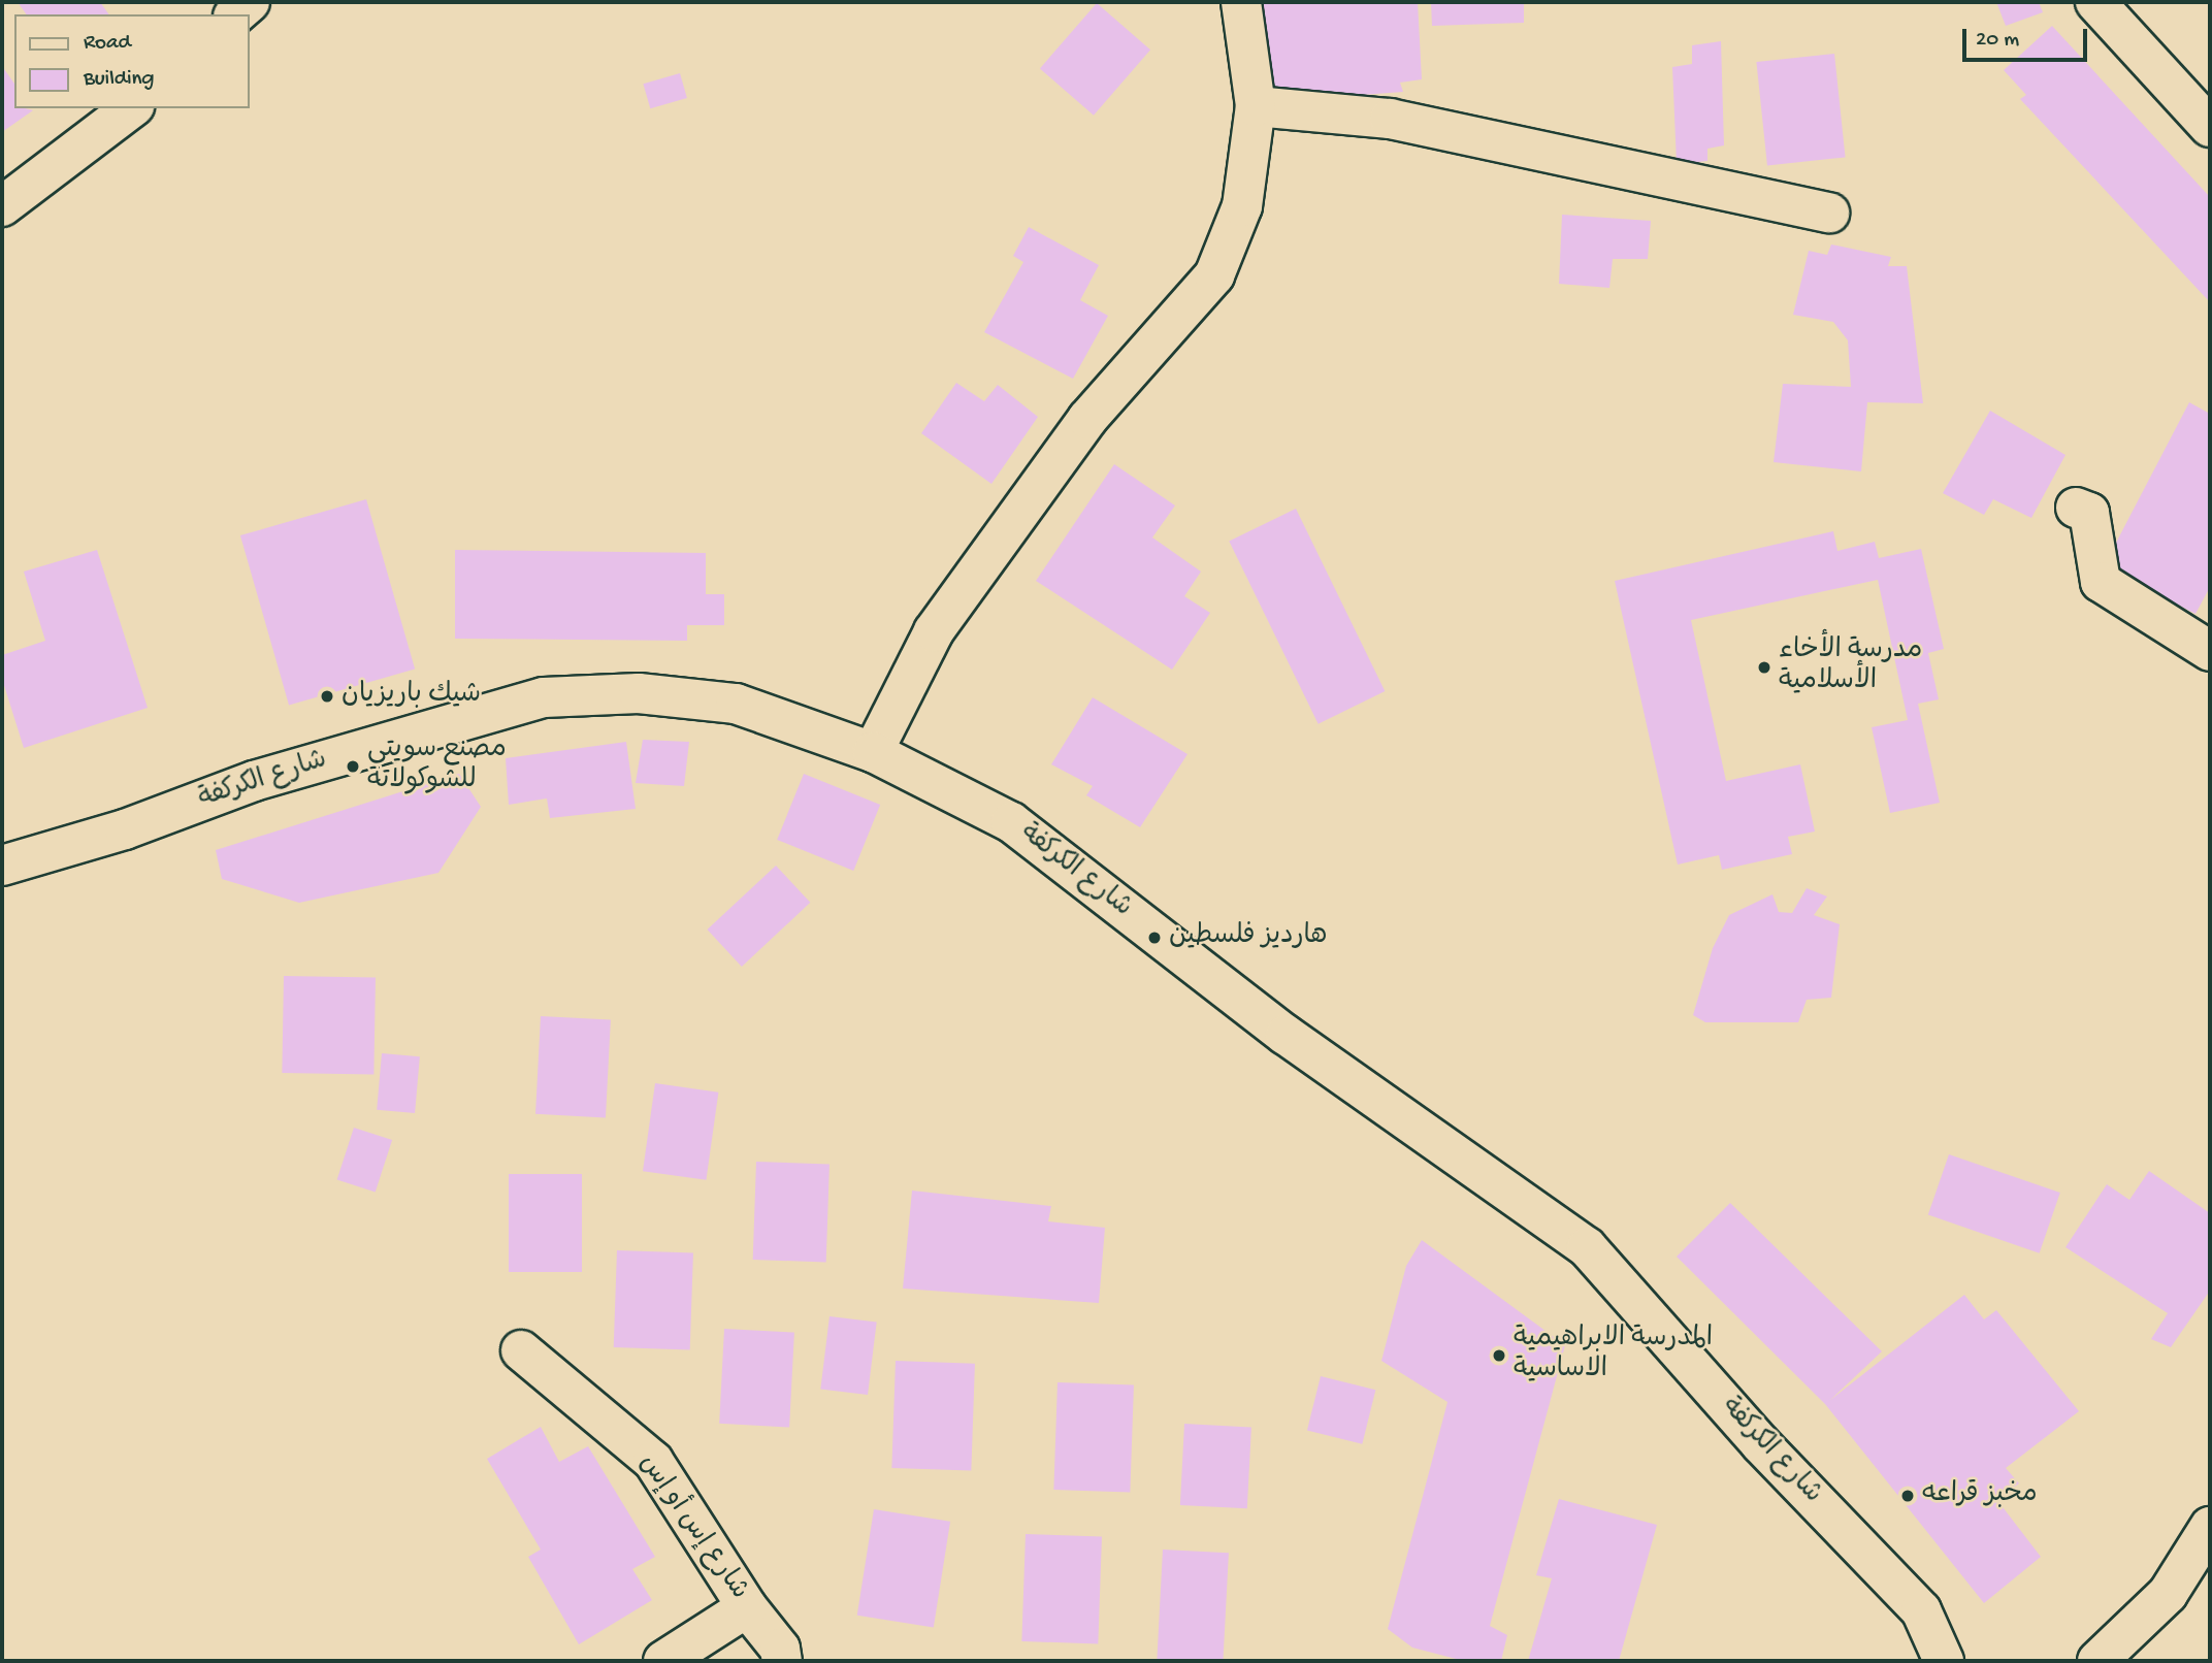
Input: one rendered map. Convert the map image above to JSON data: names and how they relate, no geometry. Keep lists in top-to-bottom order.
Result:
{
  "streets": {
    "street": ["شارع الكركفة", "شارع إس أو إس"]
  },
  "places": [
    "مدرسة الأخاء الأسلامية",
    "شيك باريزيان",
    "مصنع سويتي للشوكولاتة",
    "هارديز فلسطين",
    "المدرسة الابراهيمية الاساسية",
    "مخبز قراعه"
  ],
  "legend": ["Road", "Building"],
  "scale_bar": "20 m"
}
